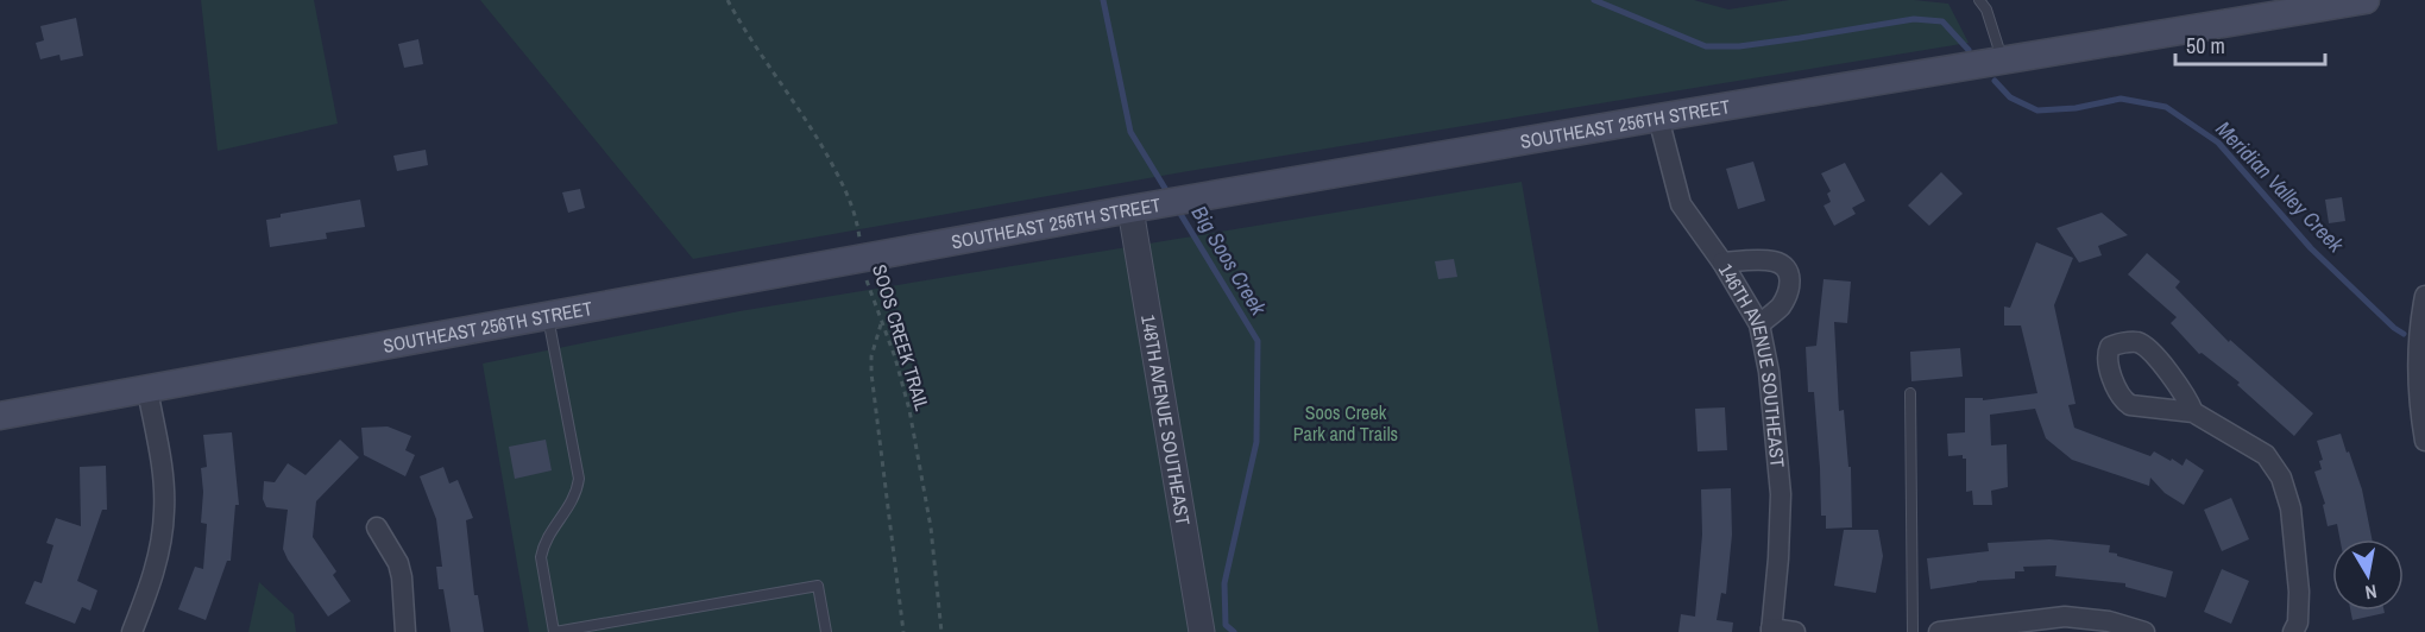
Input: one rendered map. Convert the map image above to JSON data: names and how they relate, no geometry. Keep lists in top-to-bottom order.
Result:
{
  "streets": {
    "main road": ["SOUTHEAST 256TH STREET"],
    "street": ["146TH AVENUE SOUTHEAST", "148TH AVENUE SOUTHEAST"],
    "path": ["SOOS CREEK TRAIL"]
  },
  "crossings": [
    ["SOUTHEAST 256TH STREET", "SOOS CREEK TRAIL"],
    ["SOUTHEAST 256TH STREET", "146TH AVENUE SOUTHEAST"],
    ["SOUTHEAST 256TH STREET", "148TH AVENUE SOUTHEAST"]
  ],
  "water": ["Meridian Valley Creek", "Big Soos Creek"],
  "parks": ["Soos Creek Park and Trails"],
  "scale_bar": "50 m",
  "north": "bottom"
}
